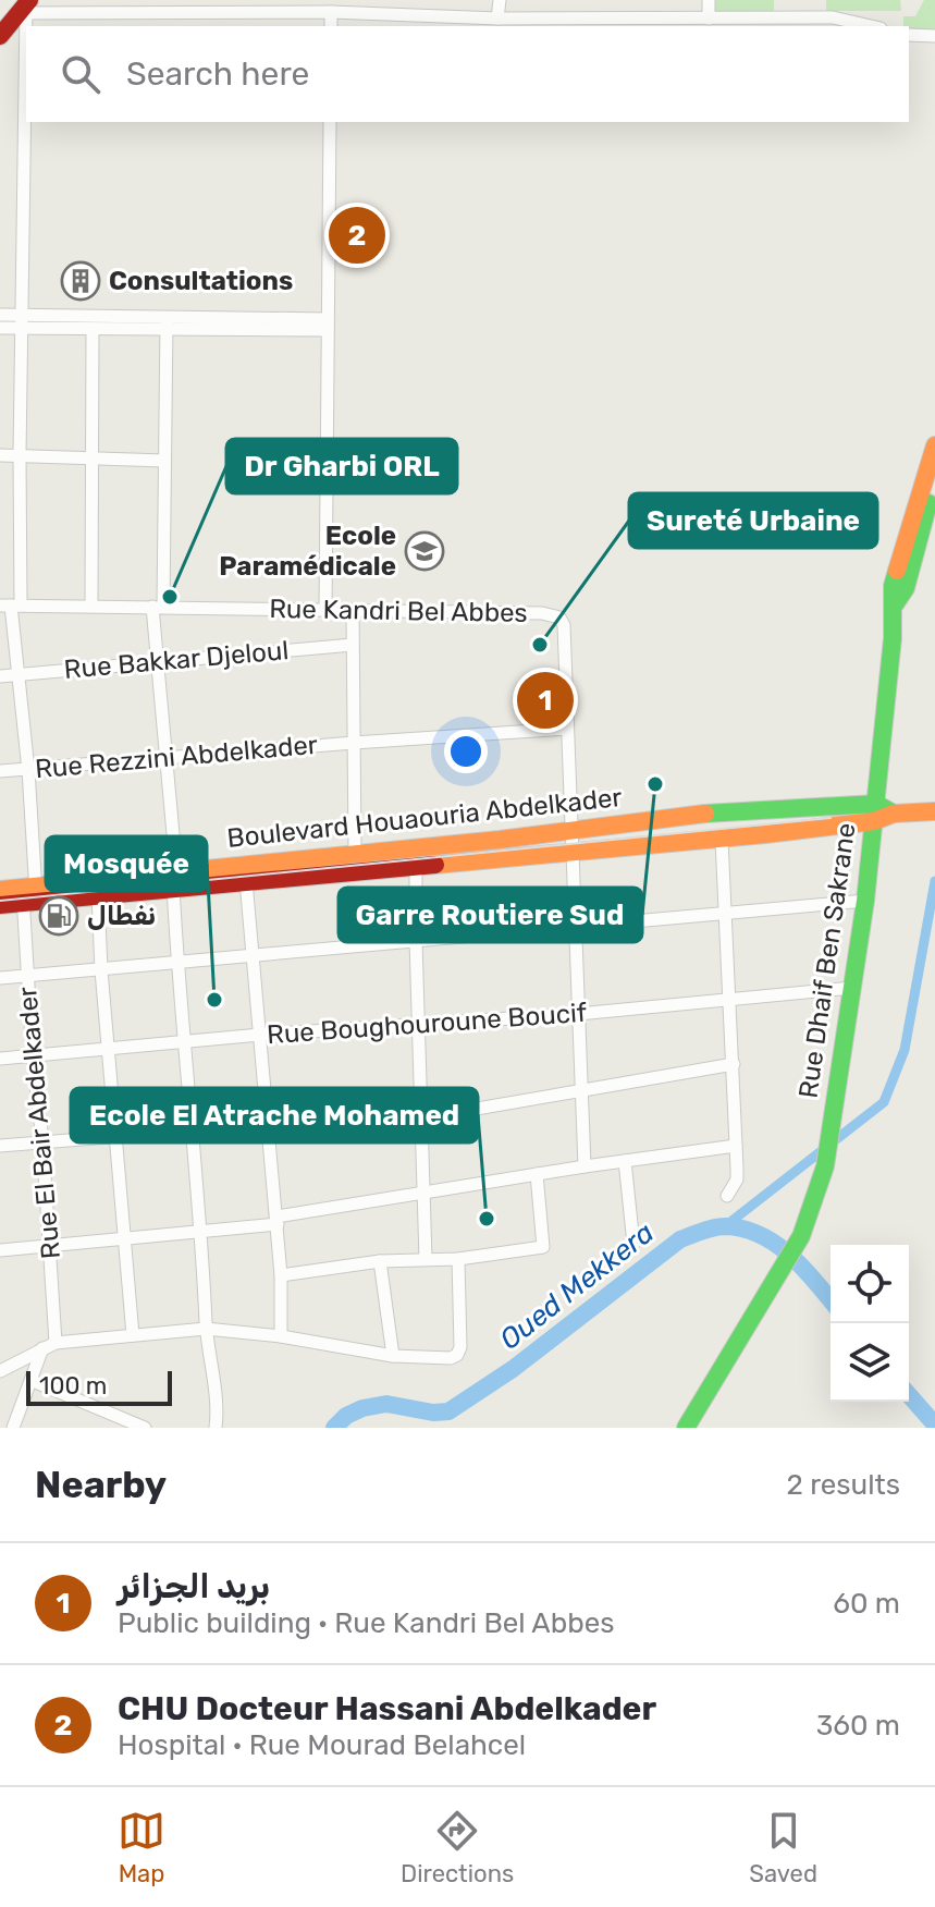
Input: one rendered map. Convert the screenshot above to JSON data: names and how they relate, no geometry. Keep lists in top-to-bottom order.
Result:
{
  "streets": {
    "main road": ["Boulevard Houaouria Abdelkader", "Rue Dhaif Ben Sakrane"],
    "street": [
      "Rue Kandri Bel Abbes",
      "Rue Bakkar Djeloul",
      "Rue Rezzini Abdelkader",
      "Rue Boughouroune Boucif",
      "Rue El Bair Abdelkader"
    ]
  },
  "crossings": [
    ["Rue Kandri Bel Abbes", "Rue Rezzini Abdelkader"],
    ["Rue Kandri Bel Abbes", "Boulevard Houaouria Abdelkader"],
    ["Rue Kandri Bel Abbes", "Rue Boughouroune Boucif"],
    ["Rue Kandri Bel Abbes", "Rue El Bair Abdelkader"],
    ["Rue Bakkar Djeloul", "Rue El Bair Abdelkader"],
    ["Rue Rezzini Abdelkader", "Rue El Bair Abdelkader"],
    ["Boulevard Houaouria Abdelkader", "Rue Dhaif Ben Sakrane"],
    ["Boulevard Houaouria Abdelkader", "Rue El Bair Abdelkader"],
    ["Rue Dhaif Ben Sakrane", "Rue Boughouroune Boucif"],
    ["Rue Boughouroune Boucif", "Rue El Bair Abdelkader"]
  ],
  "water": ["Oued Mekkera"],
  "places": {
    "building": ["Consultations"],
    "school or university": ["Ecole Paramédicale"],
    "other": [
      "Dr Gharbi ORL",
      "Sureté Urbaine",
      "Garre Routiere Sud",
      "Mosquée",
      "Ecole El Atrache Mohamed"
    ],
    "fuel station": ["نفطال"]
  },
  "scale_bar": "100 m",
  "page": {
    "search": "Search here",
    "pins": ["2", "1"],
    "scale": "100 m",
    "heading": ["Nearby", "2 results"],
    "list": [
      {
        "mark": "1",
        "name": "بريد الجزائر",
        "note": "Public building · Rue Kandri Bel Abbes",
        "value": "60 m"
      },
      {
        "mark": "2",
        "name": "CHU Docteur Hassani Abdelkader",
        "note": "Hospital · Rue Mourad Belahcel",
        "value": "360 m"
      }
    ],
    "nav": ["Map", "Directions", "Saved"]
  }
}
